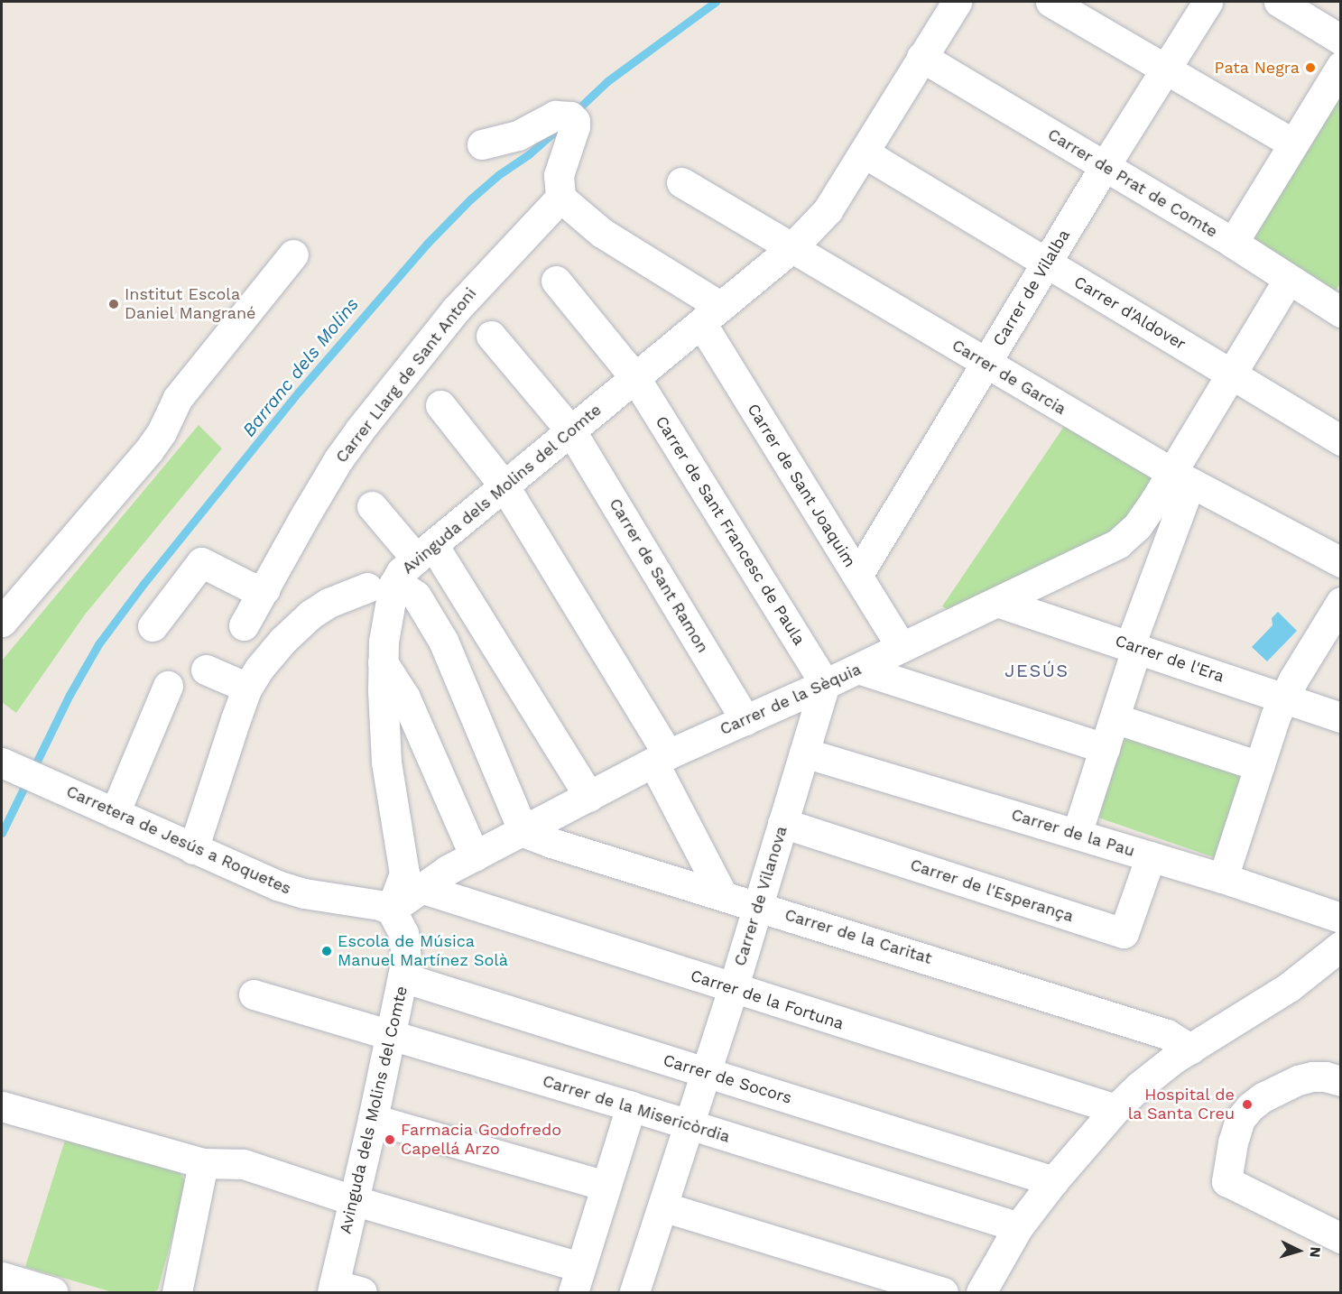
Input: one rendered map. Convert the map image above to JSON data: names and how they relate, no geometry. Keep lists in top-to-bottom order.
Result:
{
  "streets": {
    "street": [
      "Carrer de Prat de Comte",
      "Carrer de Vilalba",
      "Carrer d'Aldover",
      "Carrer Llarg de Sant Antoni",
      "Carrer de Garcia",
      "Carrer de Sant Joaquim",
      "Avinguda dels Molins del Comte",
      "Carrer de Sant Francesc de Paula",
      "Carrer de Sant Ramon",
      "Carrer de l'Era",
      "Carrer de la Sèquia",
      "Carrer de la Pau",
      "Carretera de Jesús a Roquetes",
      "Carrer de l'Esperança",
      "Carrer de Vilanova",
      "Carrer de la Caritat",
      "Carrer de la Fortuna",
      "Carrer de Socors",
      "Carrer de la Misericòrdia"
    ]
  },
  "crossings": [
    ["Carrer de Prat de Comte", "Carrer de Vilalba"],
    ["Carrer de Prat de Comte", "Avinguda dels Molins del Comte"],
    ["Carrer de Vilalba", "Carrer d'Aldover"],
    ["Carrer de Vilalba", "Carrer de Garcia"],
    ["Carrer de Vilalba", "Carrer de Sant Joaquim"],
    ["Carrer d'Aldover", "Avinguda dels Molins del Comte"],
    ["Carrer de Garcia", "Avinguda dels Molins del Comte"],
    ["Carrer de Garcia", "Carrer de la Sèquia"],
    ["Carrer de Sant Joaquim", "Avinguda dels Molins del Comte"],
    ["Carrer de Sant Joaquim", "Carrer de la Sèquia"],
    ["Avinguda dels Molins del Comte", "Carrer de Sant Francesc de Paula"],
    ["Avinguda dels Molins del Comte", "Carrer de Sant Ramon"],
    ["Avinguda dels Molins del Comte", "Carrer de la Sèquia"],
    ["Avinguda dels Molins del Comte", "Carretera de Jesús a Roquetes"],
    ["Avinguda dels Molins del Comte", "Carrer de Socors"],
    ["Avinguda dels Molins del Comte", "Carrer de la Misericòrdia"],
    ["Carrer de Sant Francesc de Paula", "Carrer de la Sèquia"],
    ["Carrer de Sant Francesc de Paula", "Carrer de Vilanova"],
    ["Carrer de Sant Ramon", "Carrer de la Sèquia"],
    ["Carrer de l'Era", "Carrer de la Sèquia"],
    ["Carrer de la Sèquia", "Carretera de Jesús a Roquetes"],
    ["Carrer de la Sèquia", "Carrer de Vilanova"],
    ["Carrer de la Sèquia", "Carrer de la Caritat"],
    ["Carrer de la Sèquia", "Carrer de la Fortuna"],
    ["Carrer de la Pau", "Carrer de l'Esperança"],
    ["Carrer de la Pau", "Carrer de Vilanova"],
    ["Carrer de l'Esperança", "Carrer de Vilanova"],
    ["Carrer de Vilanova", "Carrer de la Caritat"],
    ["Carrer de Vilanova", "Carrer de la Fortuna"],
    ["Carrer de Vilanova", "Carrer de Socors"],
    ["Carrer de Vilanova", "Carrer de la Misericòrdia"]
  ],
  "districts": ["JESÚS"],
  "water": ["Barranc dels Molins"],
  "places": [
    "Pata Negra",
    "Institut Escola Daniel Mangrané",
    "Escola de Música Manuel Martínez Solà",
    "Hospital de la Santa Creu",
    "Farmacia Godofredo Capellá Arzo"
  ],
  "north": "right"
}
